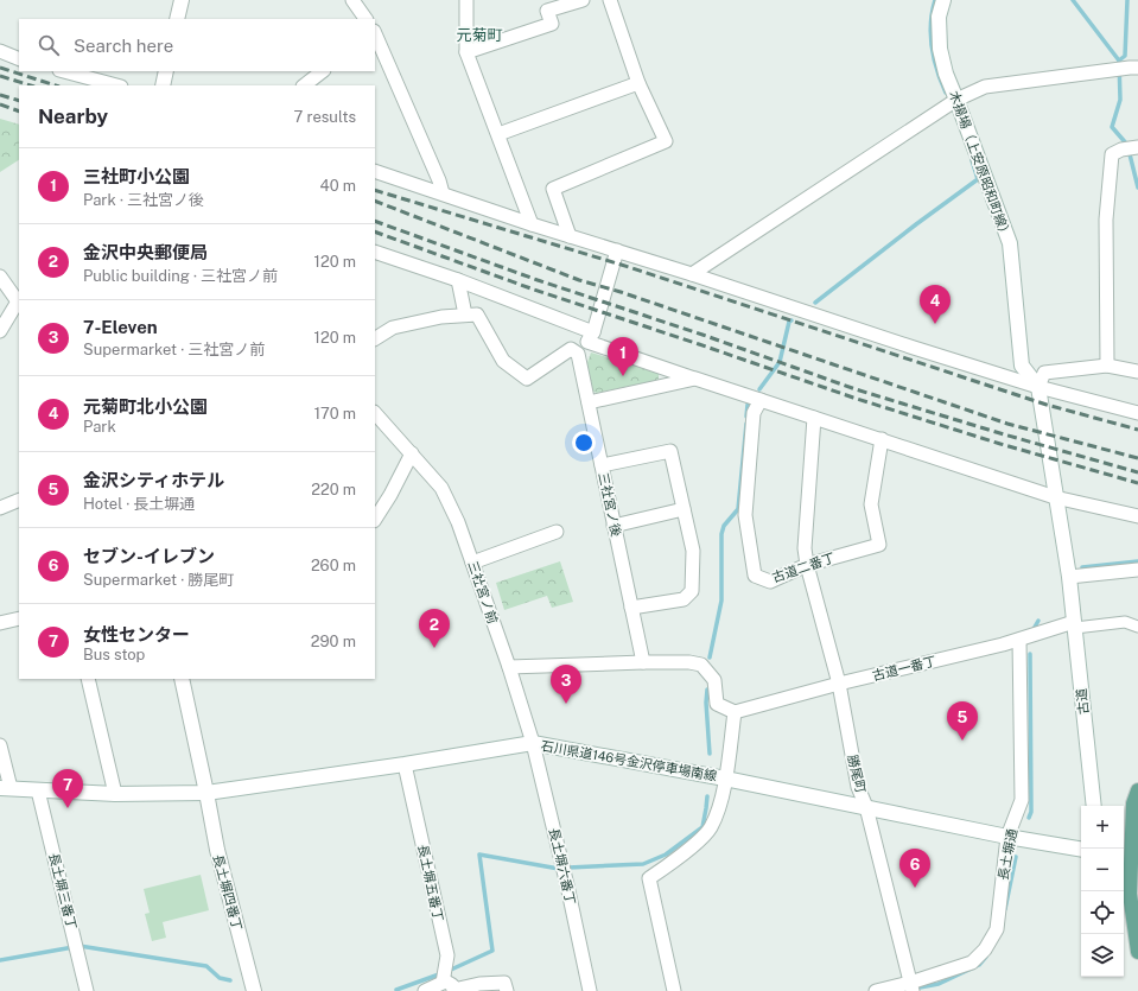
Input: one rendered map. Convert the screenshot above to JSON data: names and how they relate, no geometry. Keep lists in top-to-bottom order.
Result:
{
  "streets": {
    "main road": [
      "木揚場（上安原昭和町線）",
      "古道",
      "石川県道146号金沢停車場南線",
      "長土塀四番丁"
    ],
    "street": [
      "三社宮ノ後",
      "古道二番丁",
      "三社宮ノ前",
      "古道一番丁",
      "勝尾町",
      "長土塀通",
      "長土塀六番丁",
      "長土塀五番丁",
      "長土塀三番丁"
    ]
  },
  "crossings": [
    ["木揚場（上安原昭和町線）", "古道"],
    ["古道二番丁", "勝尾町"],
    ["三社宮ノ前", "石川県道146号金沢停車場南線"],
    ["三社宮ノ前", "長土塀六番丁"],
    ["古道一番丁", "古道"],
    ["古道一番丁", "勝尾町"],
    ["古道一番丁", "長土塀通"],
    ["石川県道146号金沢停車場南線", "勝尾町"],
    ["石川県道146号金沢停車場南線", "長土塀通"],
    ["石川県道146号金沢停車場南線", "長土塀六番丁"],
    ["石川県道146号金沢停車場南線", "長土塀五番丁"],
    ["石川県道146号金沢停車場南線", "長土塀三番丁"],
    ["石川県道146号金沢停車場南線", "長土塀四番丁"],
    ["勝尾町", "長土塀通"]
  ],
  "districts": ["元菊町"],
  "page": {
    "search": "Search here",
    "heading": ["Nearby", "7 results"],
    "list": [
      {
        "mark": "1",
        "name": "三社町小公園",
        "note": "Park · 三社宮ノ後",
        "value": "40 m"
      },
      {
        "mark": "2",
        "name": "金沢中央郵便局",
        "note": "Public building · 三社宮ノ前",
        "value": "120 m"
      },
      {
        "mark": "3",
        "name": "7-Eleven",
        "note": "Supermarket · 三社宮ノ前",
        "value": "120 m"
      },
      {
        "mark": "4",
        "name": "元菊町北小公園",
        "note": "Park",
        "value": "170 m"
      },
      {
        "mark": "5",
        "name": "金沢シティホテル",
        "note": "Hotel · 長土塀通",
        "value": "220 m"
      },
      {
        "mark": "6",
        "name": "セブン-イレブン",
        "note": "Supermarket · 勝尾町",
        "value": "260 m"
      },
      {
        "mark": "7",
        "name": "女性センター",
        "note": "Bus stop",
        "value": "290 m"
      }
    ],
    "pins": [
      "4",
      "1",
      "2",
      "3",
      "5",
      "7",
      "6"
    ],
    "map_buttons": ["+", "−"]
  }
}
